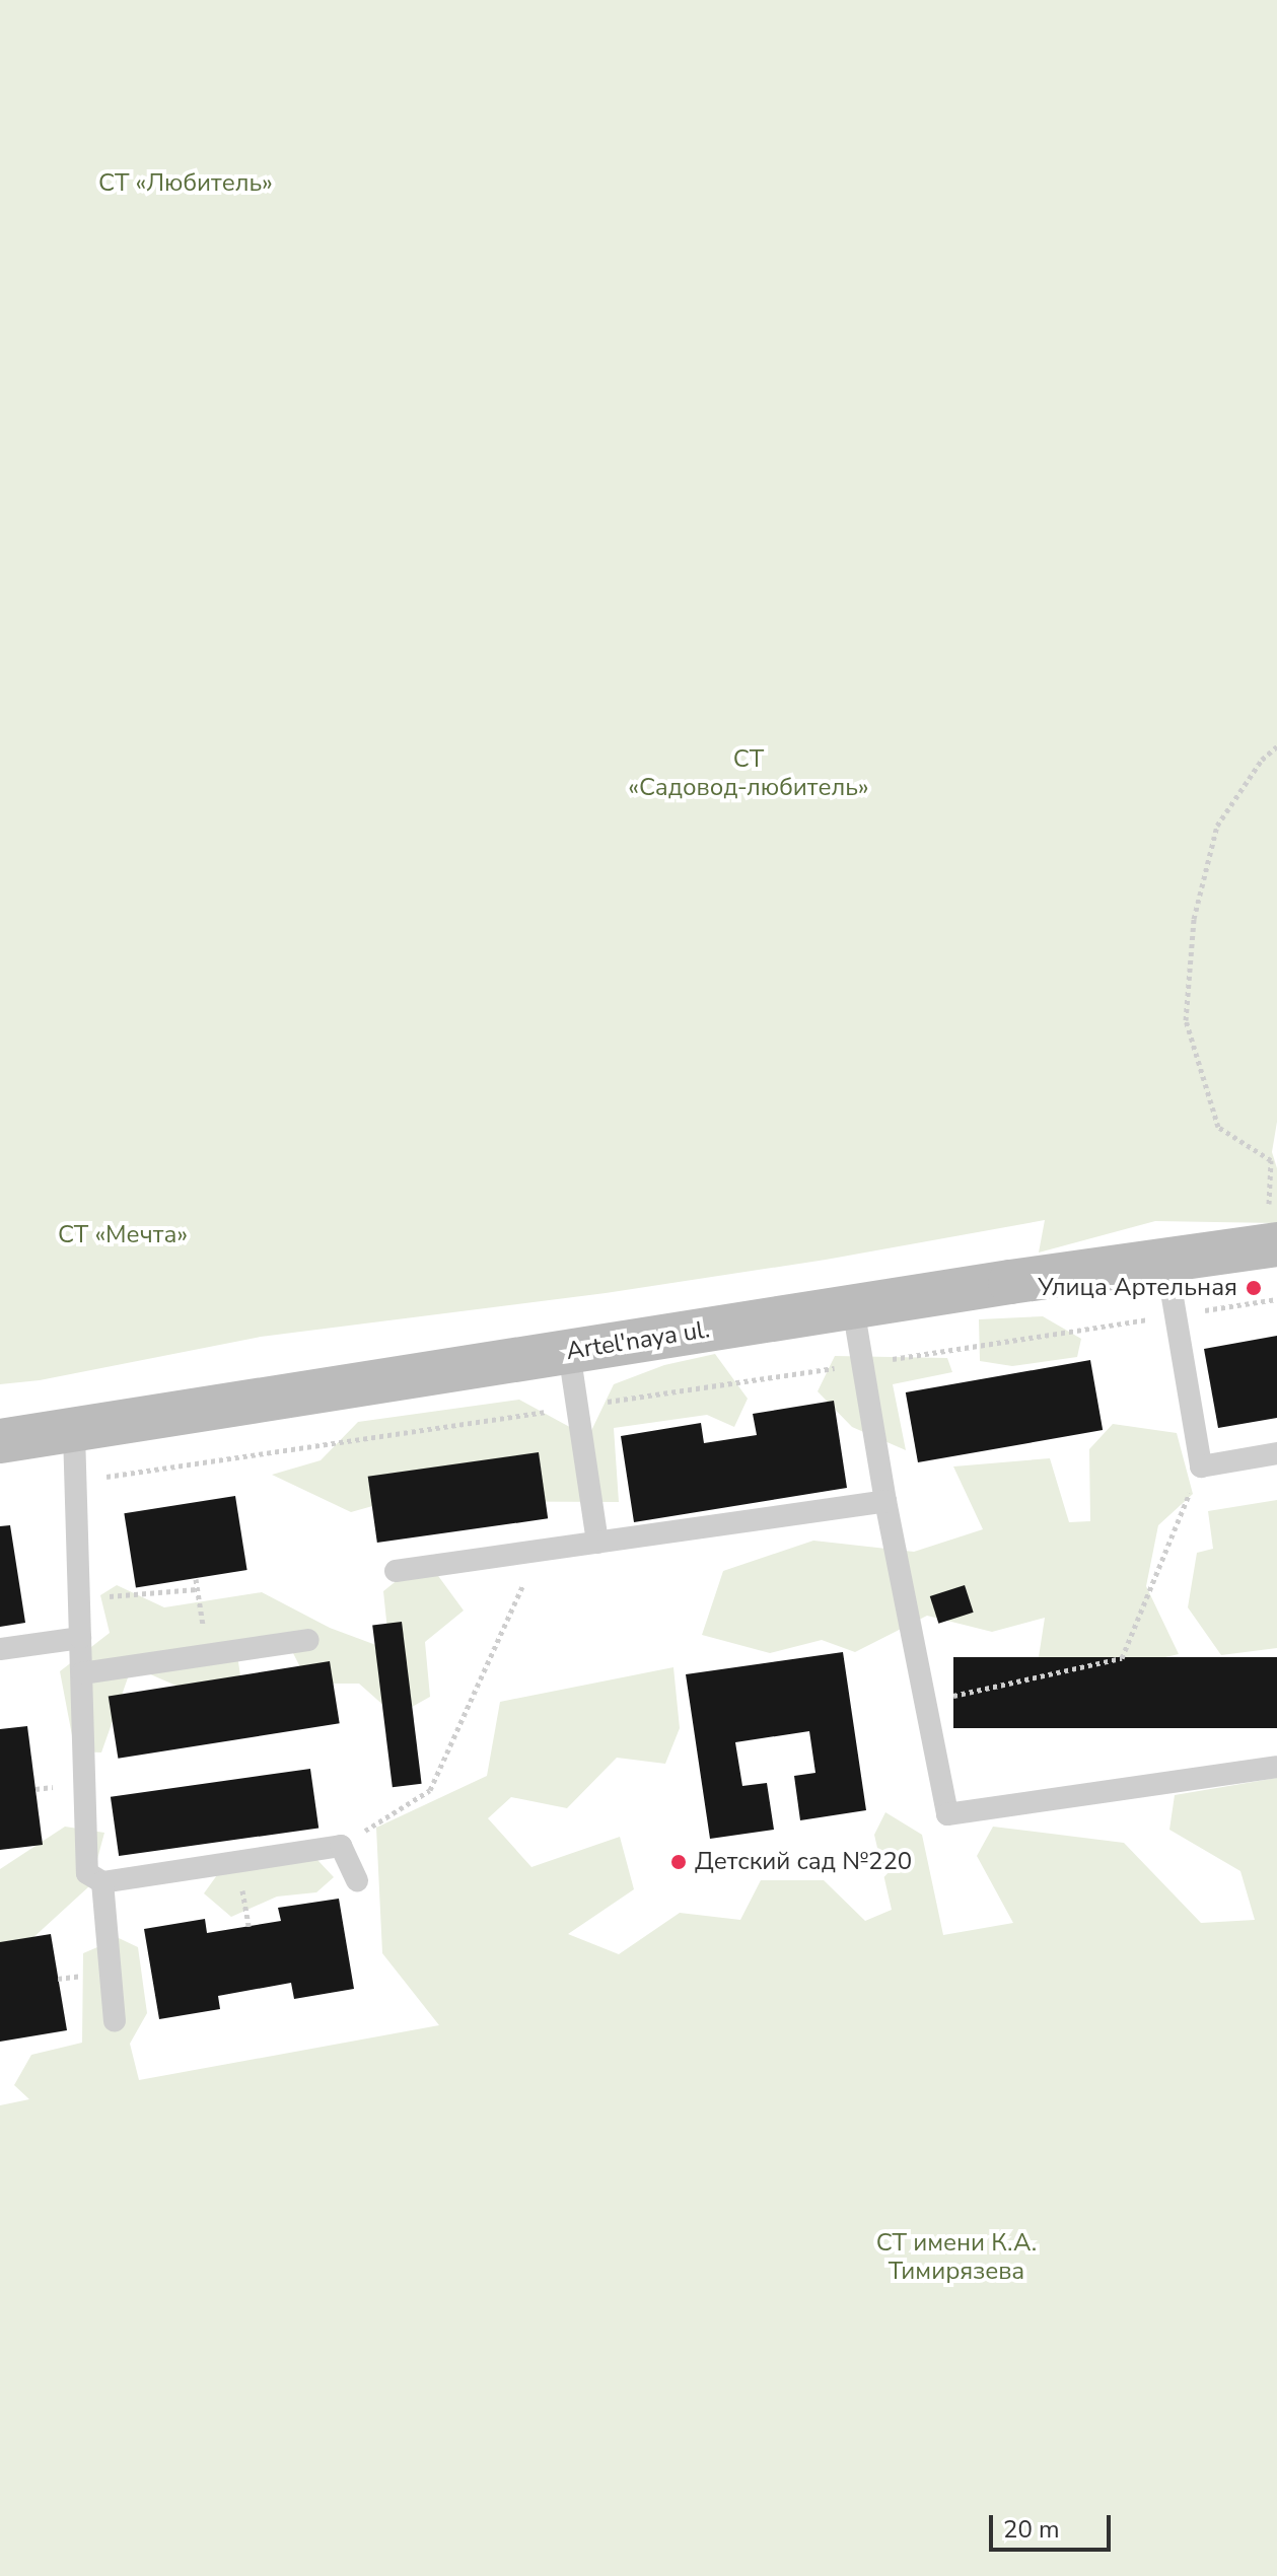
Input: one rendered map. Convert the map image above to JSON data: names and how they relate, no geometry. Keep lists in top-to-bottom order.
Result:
{
  "streets": {
    "street": ["Artel'naya ul."]
  },
  "parks": [
    "СТ «Любитель»",
    "СТ «Садовод-любитель»",
    "СТ «Мечта»",
    "СТ имени К.А. Тимирязева"
  ],
  "places": ["Улица Артельная", "Детский сад №220"],
  "scale_bar": "20 m"
}
